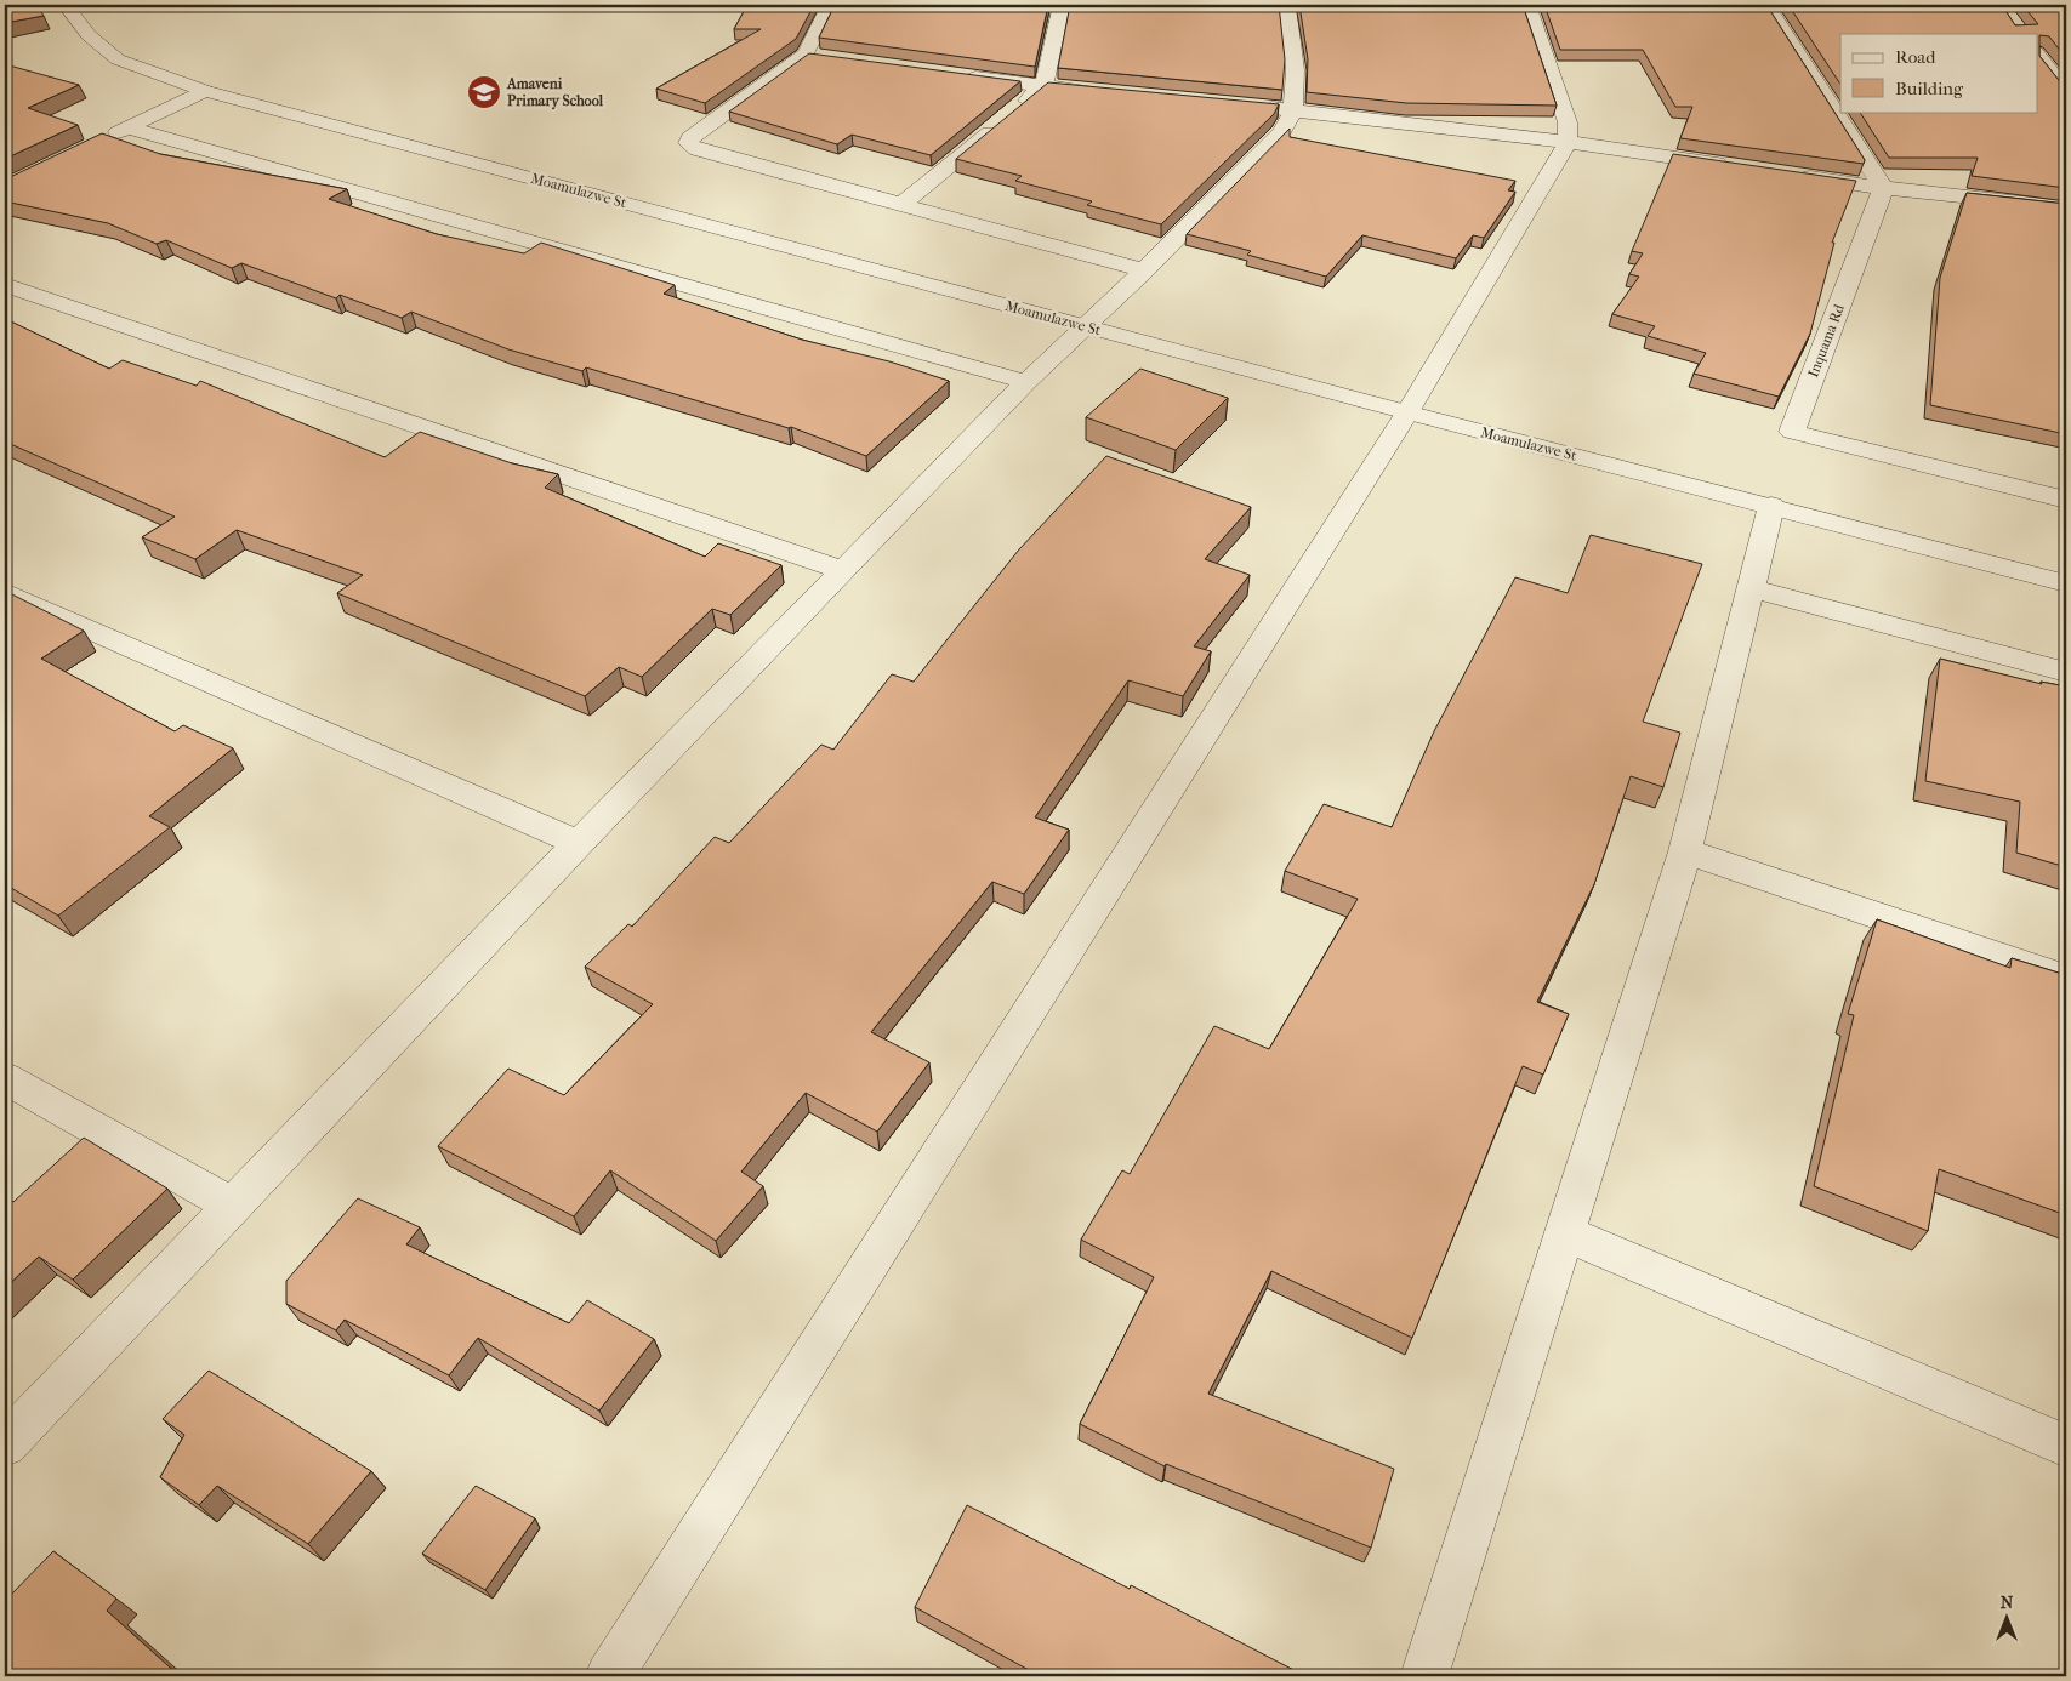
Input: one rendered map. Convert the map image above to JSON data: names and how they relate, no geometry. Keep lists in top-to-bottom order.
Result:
{
  "streets": {
    "street": ["Moamulazwe St", "Inquama Rd"]
  },
  "places": {
    "school or university": ["Amaveni Primary School"]
  },
  "legend": ["Road", "Building"],
  "north": "top"
}
